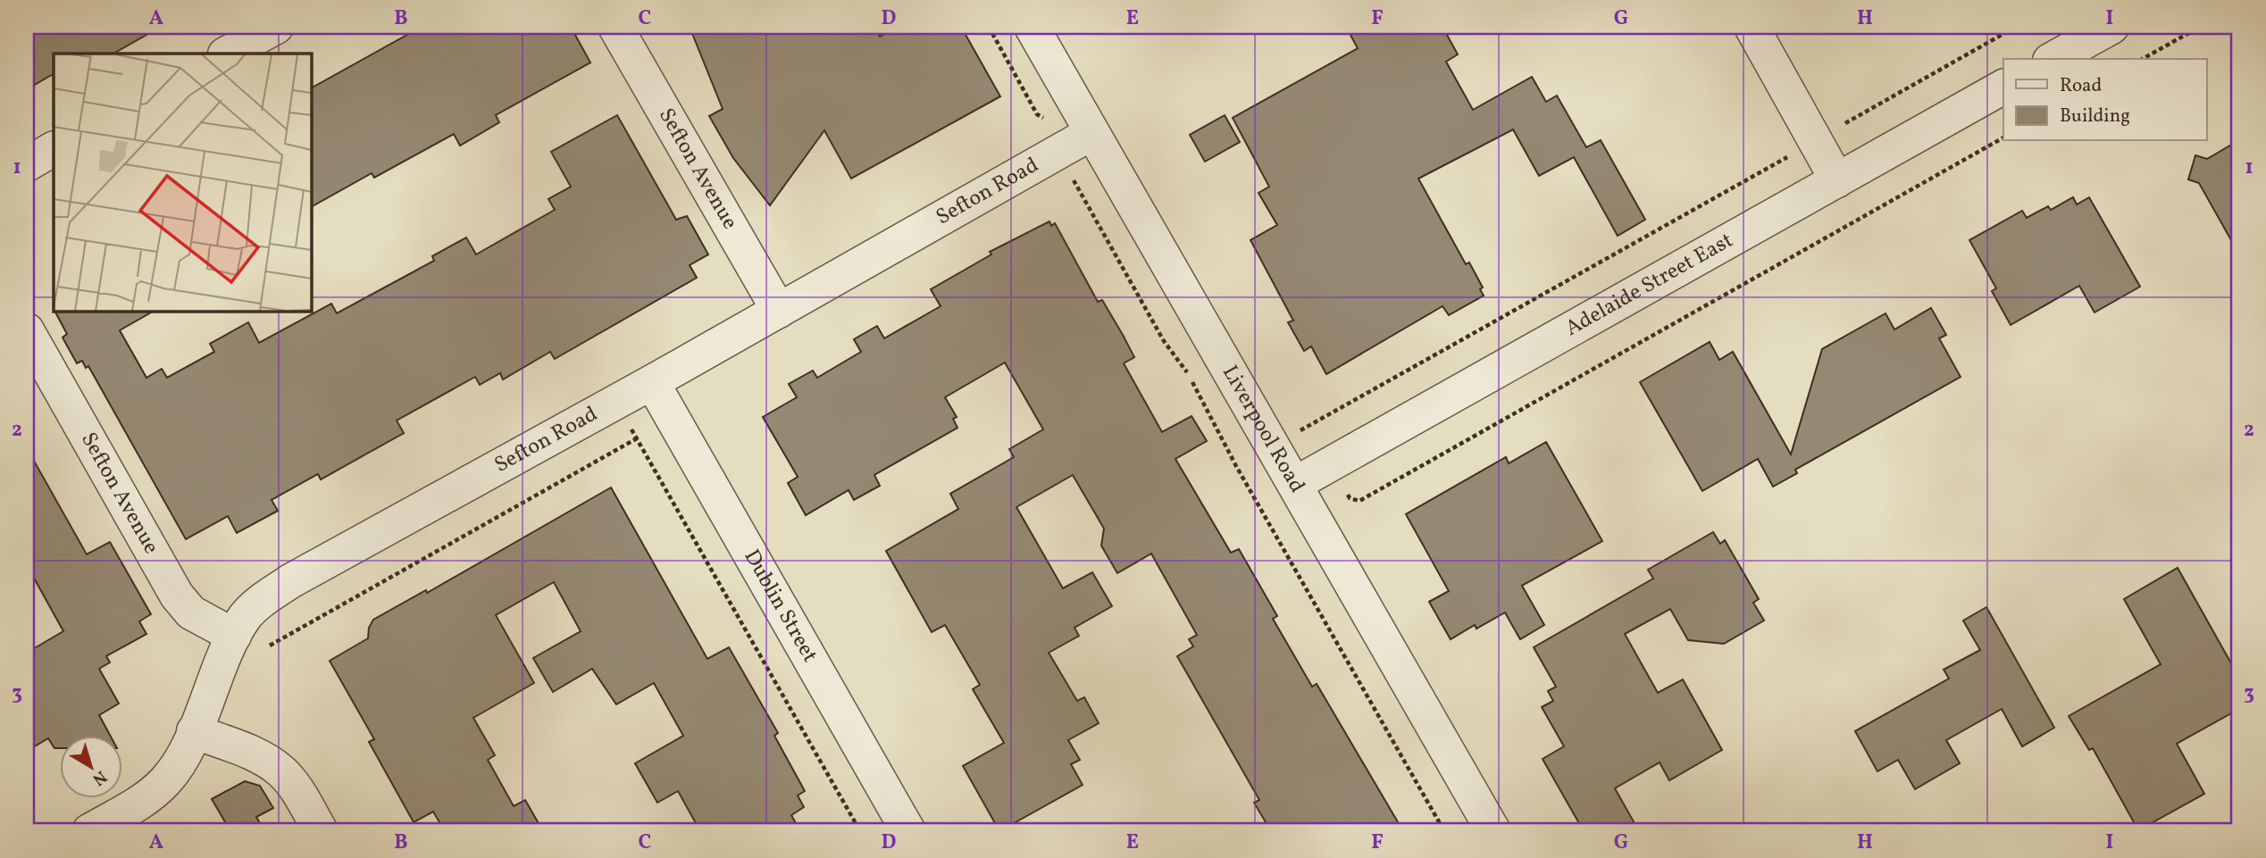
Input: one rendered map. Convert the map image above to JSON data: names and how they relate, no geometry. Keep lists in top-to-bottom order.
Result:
{
  "streets": {
    "street": [
      "Sefton Avenue",
      "Sefton Road",
      "Adelaide Street East",
      "Liverpool Road",
      "Dublin Street"
    ]
  },
  "crossings": [
    ["Sefton Avenue", "Sefton Road"],
    ["Sefton Road", "Liverpool Road"],
    ["Sefton Road", "Dublin Street"],
    ["Adelaide Street East", "Liverpool Road"]
  ],
  "legend": ["Road", "Building"],
  "north": "bottom right",
  "grid": {
    "columns": [
      "A",
      "B",
      "C",
      "D",
      "E",
      "F",
      "G",
      "H",
      "I"
    ],
    "rows": ["1", "2", "3"]
  }
}
